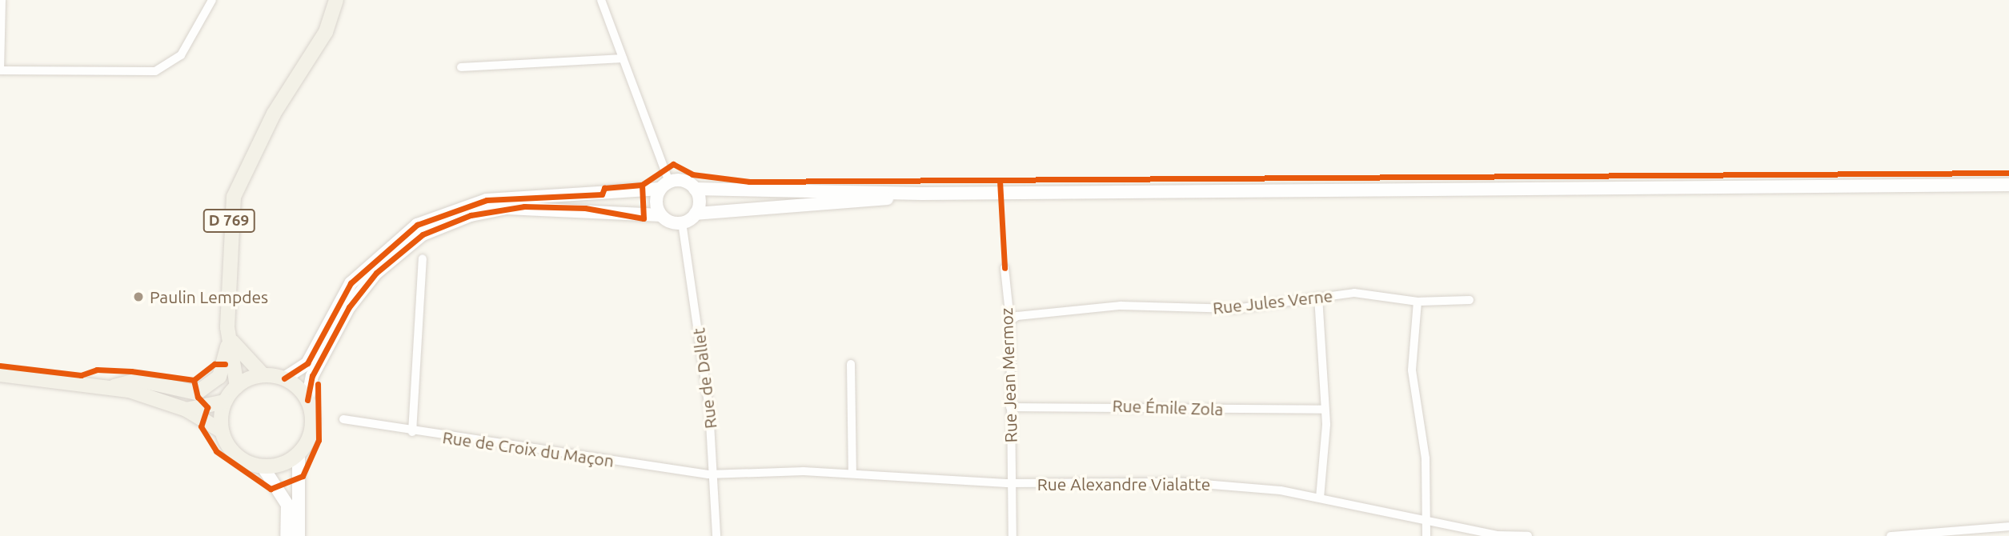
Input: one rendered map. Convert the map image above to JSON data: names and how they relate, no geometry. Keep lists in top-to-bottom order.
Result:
{
  "streets": {
    "main road": ["D 769"],
    "street": [
      "Rue Jules Verne",
      "Rue Jean Mermoz",
      "Rue de Dallet",
      "Rue Émile Zola",
      "Rue de Croix du Maçon",
      "Rue Alexandre Vialatte"
    ]
  },
  "crossings": [
    ["Rue Jules Verne", "Rue Jean Mermoz"],
    ["Rue Jean Mermoz", "Rue Émile Zola"],
    ["Rue Jean Mermoz", "Rue Alexandre Vialatte"],
    ["Rue de Dallet", "Rue de Croix du Maçon"],
    ["Rue de Dallet", "Rue Alexandre Vialatte"],
    ["Rue de Croix du Maçon", "Rue Alexandre Vialatte"]
  ],
  "places": ["Paulin Lempdes"]
}
